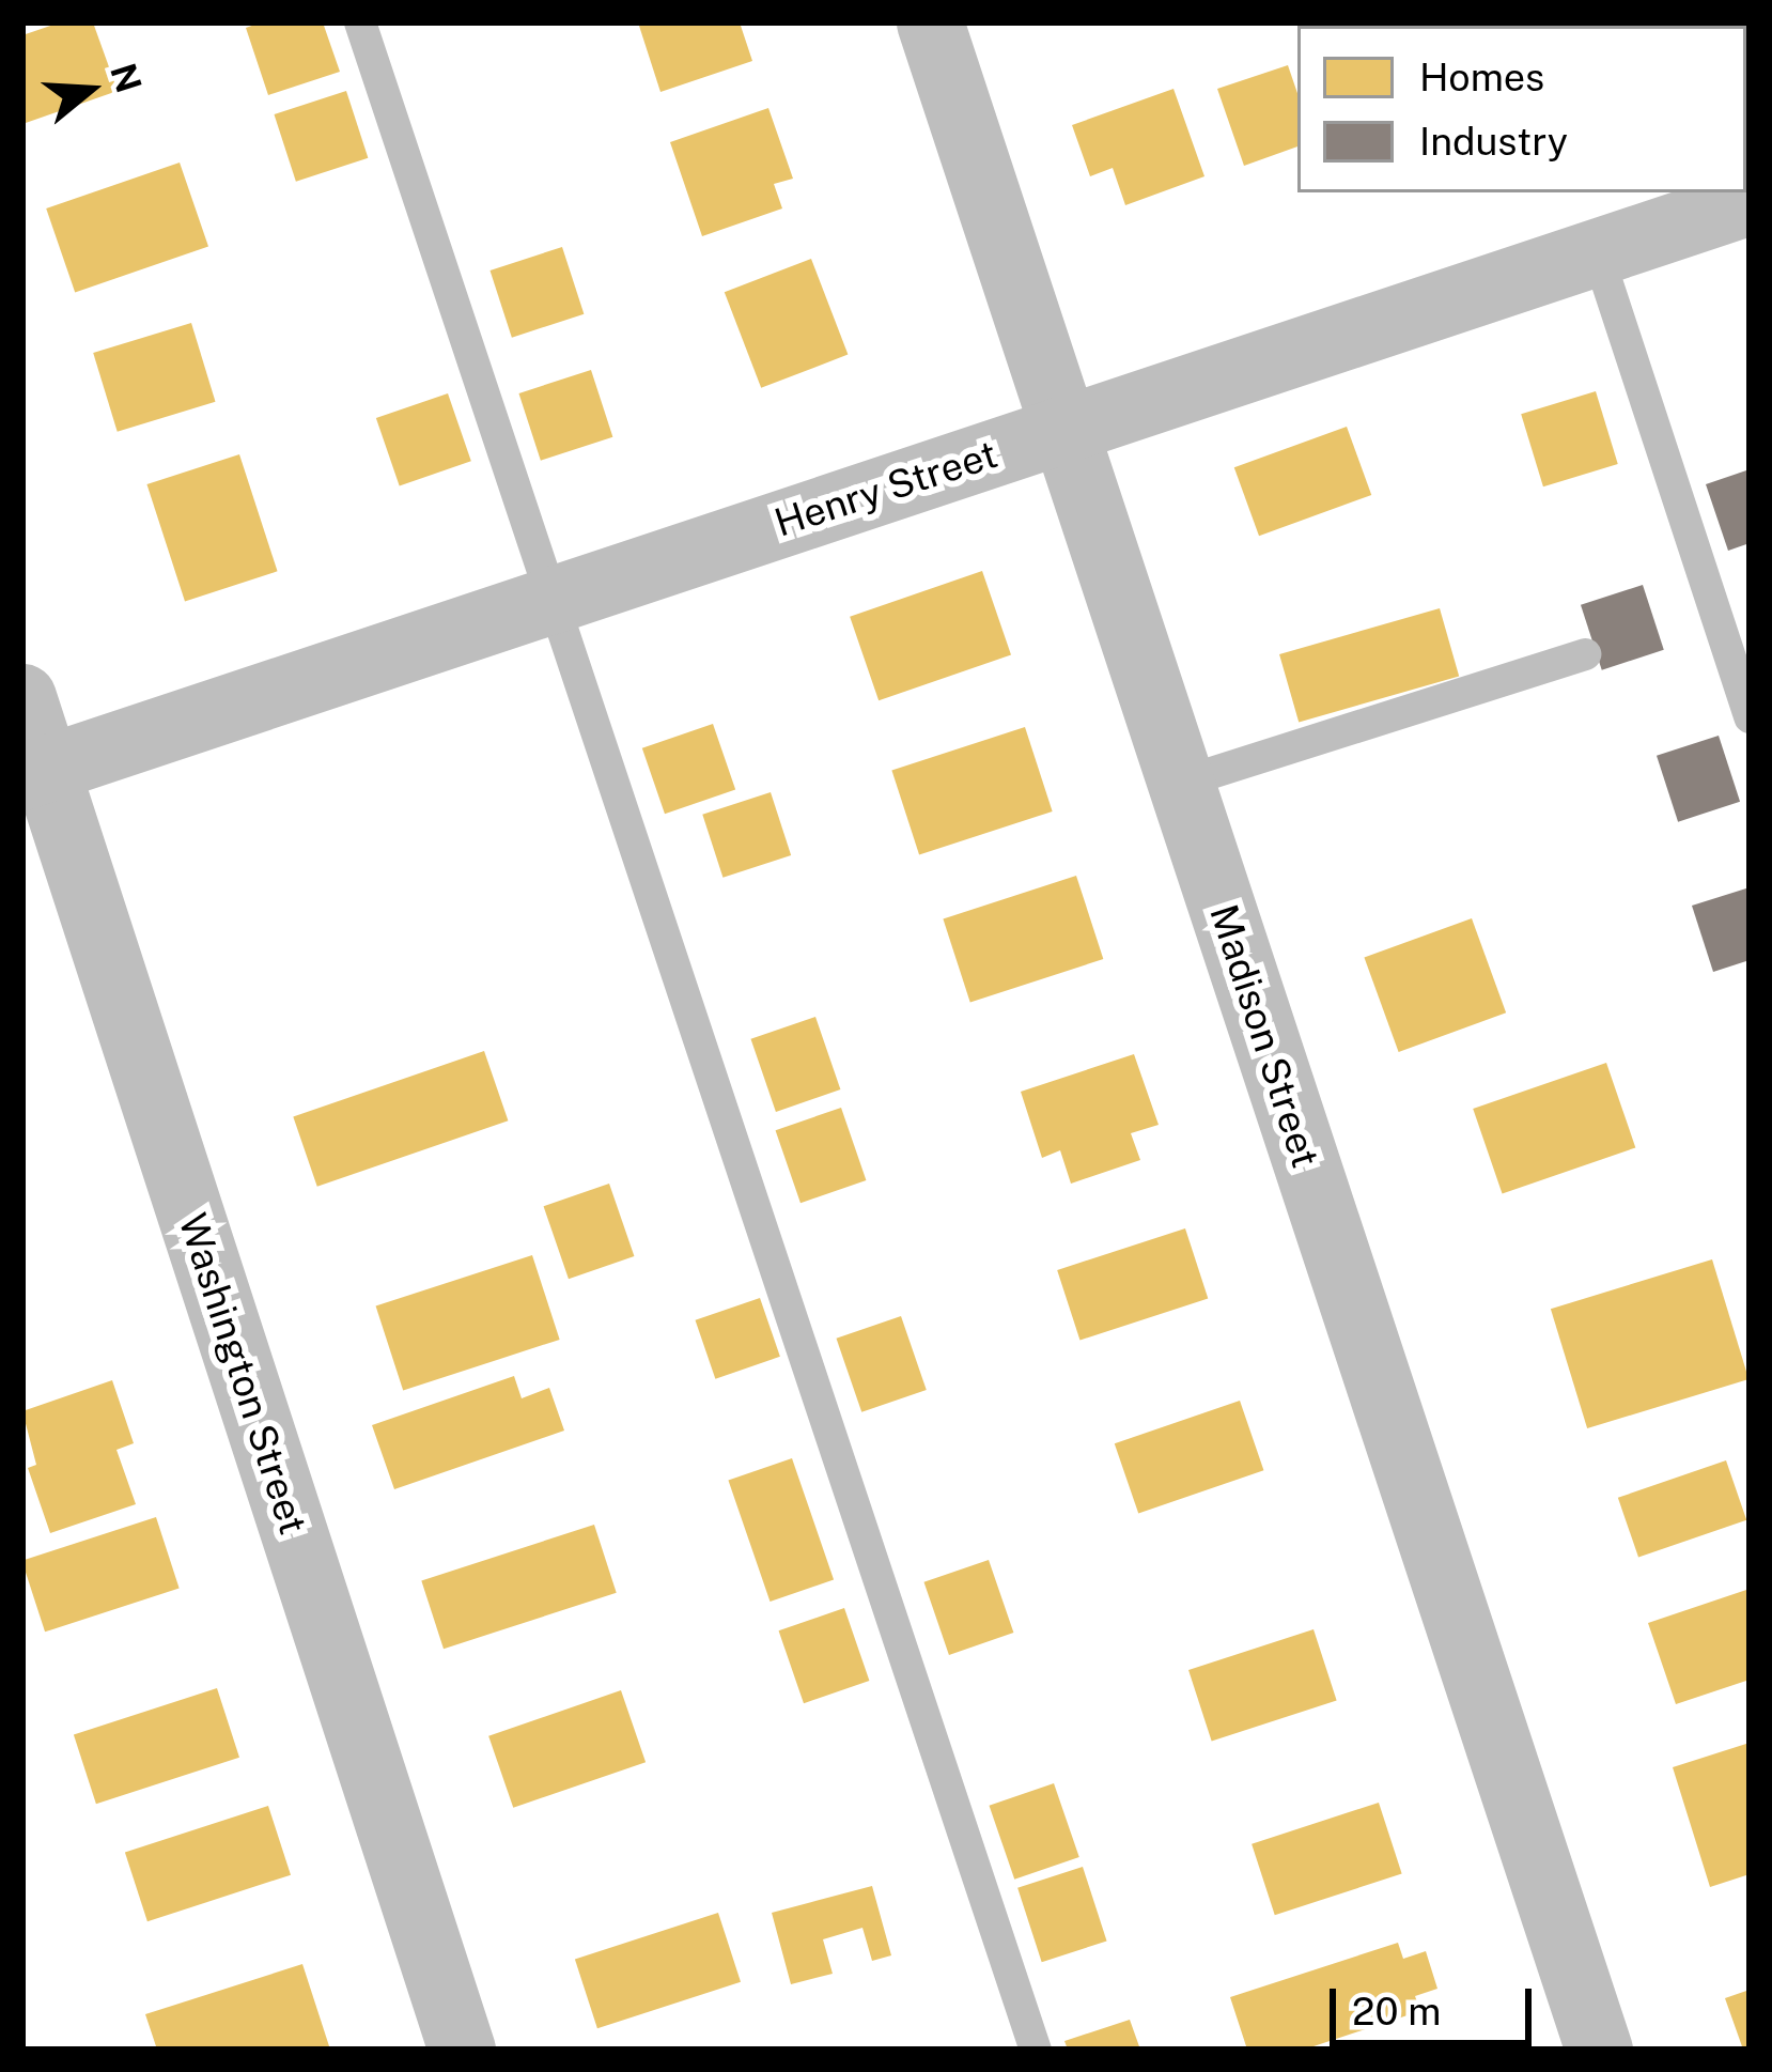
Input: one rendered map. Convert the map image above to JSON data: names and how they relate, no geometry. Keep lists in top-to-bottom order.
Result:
{
  "streets": {
    "street": ["Henry Street", "Madison Street", "Washington Street"]
  },
  "crossings": [
    ["Henry Street", "Madison Street"],
    ["Henry Street", "Washington Street"]
  ],
  "legend": ["Homes", "Industry"],
  "scale_bar": "20 m",
  "north": "right"
}
